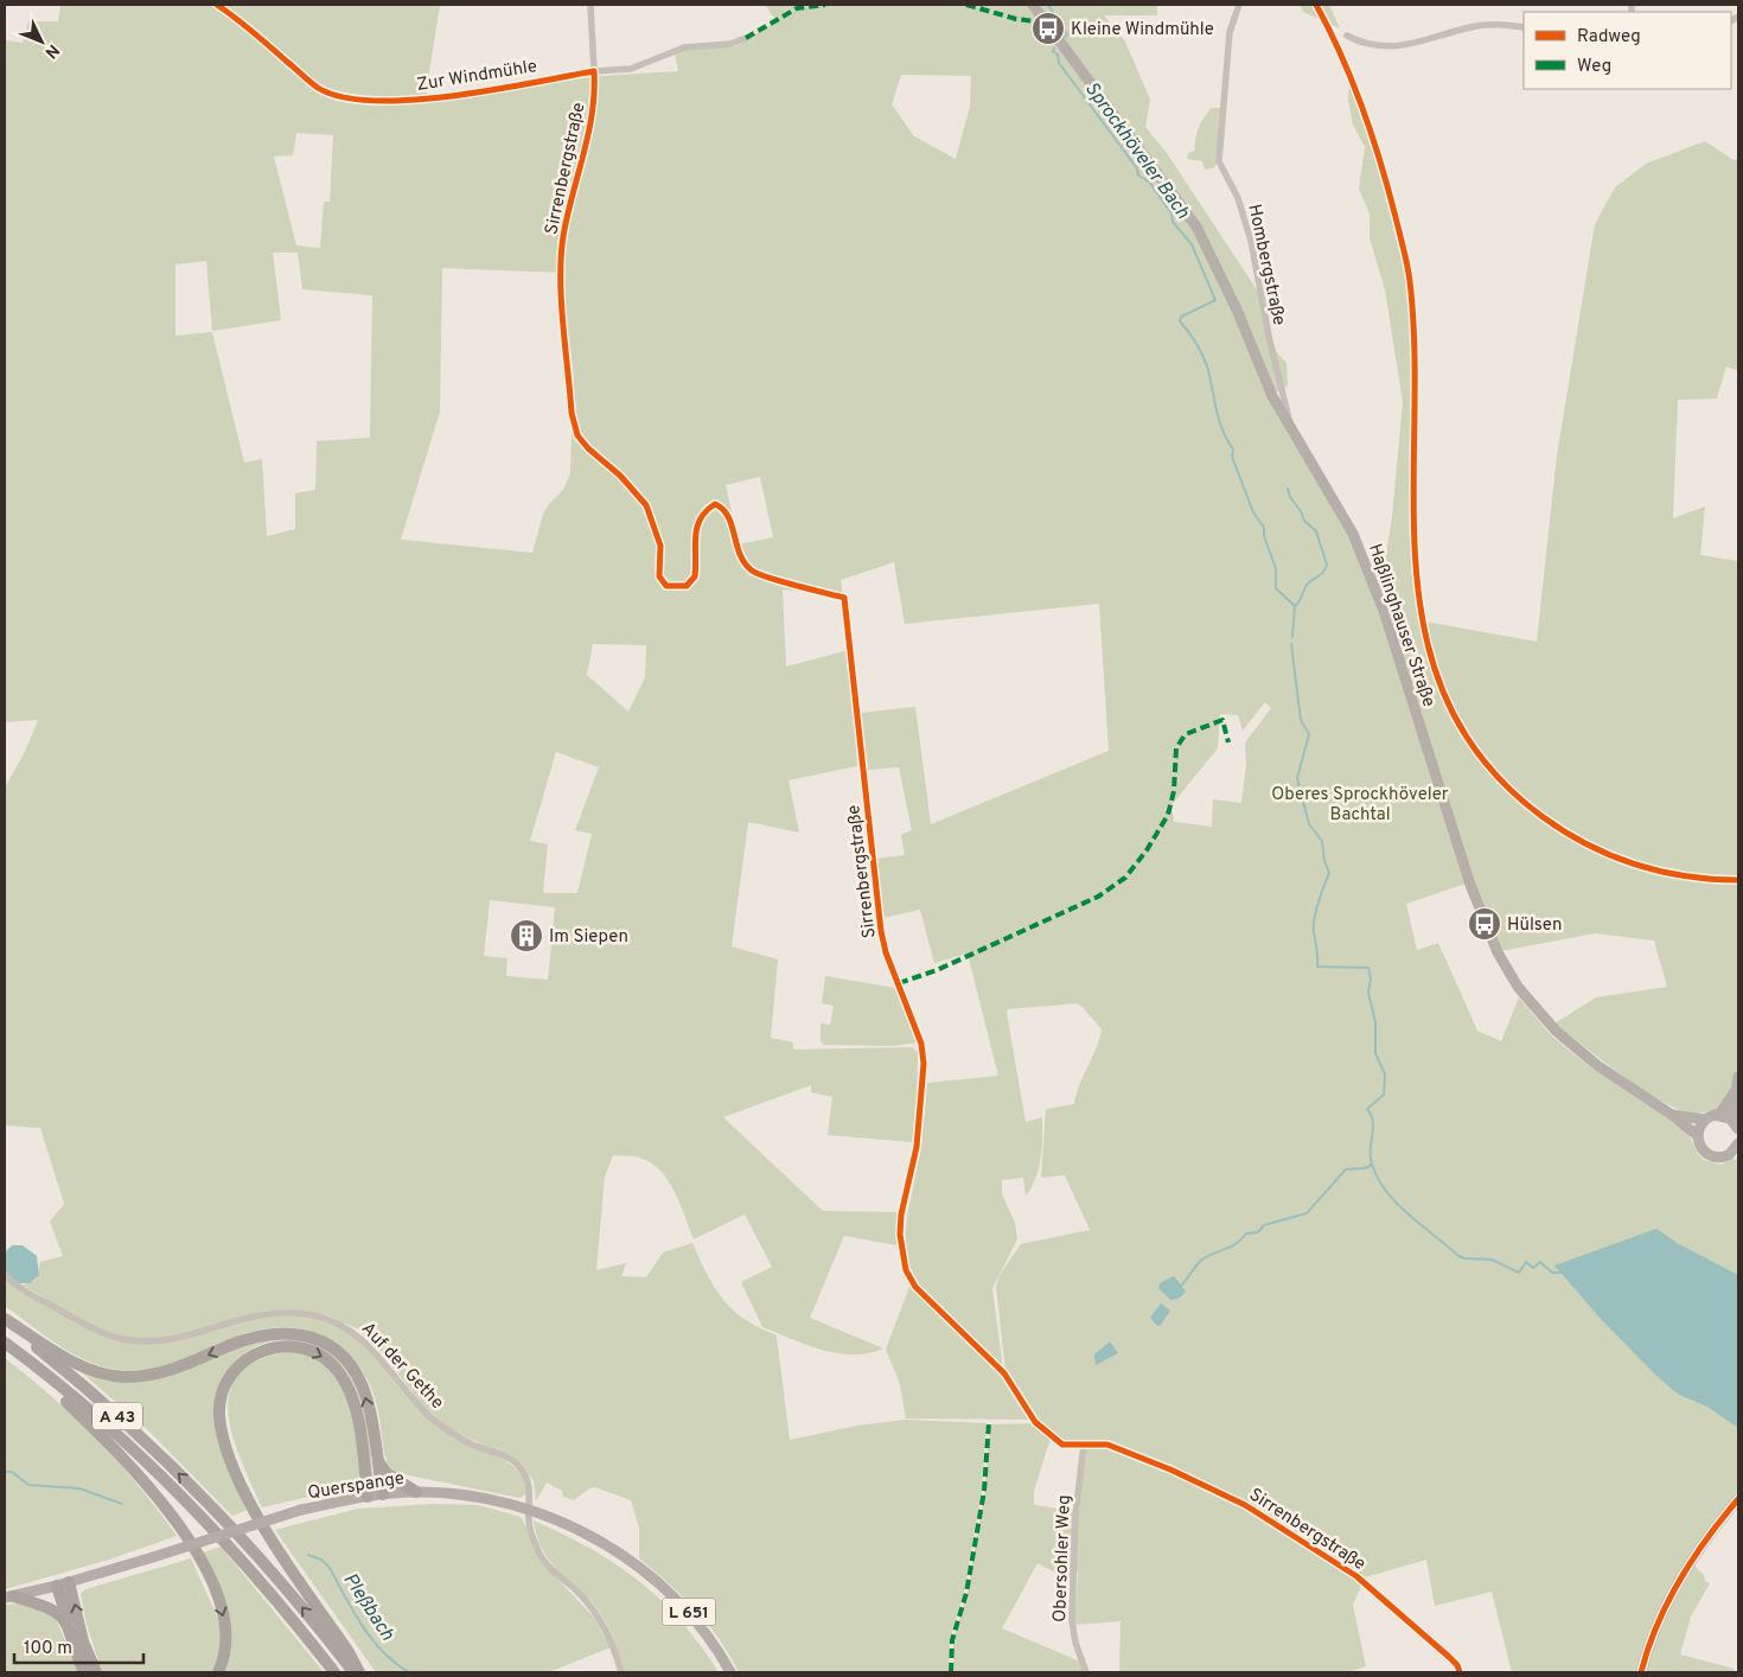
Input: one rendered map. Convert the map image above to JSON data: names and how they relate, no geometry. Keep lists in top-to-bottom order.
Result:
{
  "streets": {
    "highway": ["A 43"],
    "main road": ["Haßlinghauser Straße", "Querspange", "L 651"],
    "street": [
      "Zur Windmühle",
      "Sirrenbergstraße",
      "Hombergstraße",
      "Auf der Gethe",
      "Obersohler Weg"
    ]
  },
  "crossings": [
    ["Zur Windmühle", "Sirrenbergstraße"],
    ["Sirrenbergstraße", "Obersohler Weg"],
    ["Hombergstraße", "Haßlinghauser Straße"],
    ["Auf der Gethe", "Querspange"]
  ],
  "water": ["Sprockhöveler Bach", "Pleßbach"],
  "parks": ["Oberes Sprockhöveler Bachtal"],
  "places": {
    "bus stop": ["Kleine Windmühle", "Hülsen"],
    "building": ["Im Siepen"]
  },
  "legend": ["Radweg", "Weg"],
  "scale_bar": "100 m",
  "north": "bottom right"
}
